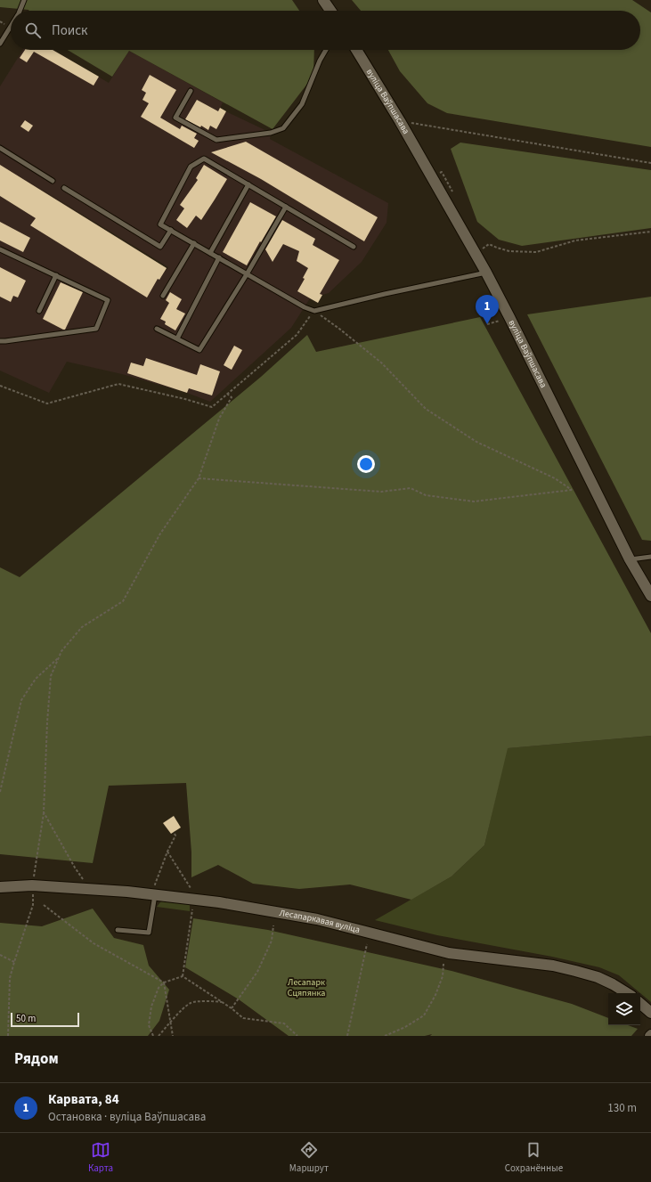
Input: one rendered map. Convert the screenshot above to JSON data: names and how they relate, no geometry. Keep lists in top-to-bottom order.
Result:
{
  "streets": {
    "street": ["вуліца Ваўпшасава", "Лесапаркавая вуліца"]
  },
  "parks": ["Лесапарк Сцяпянка"],
  "scale_bar": "50 m",
  "page": {
    "search": "Поиск",
    "pins": "1",
    "scale": "50 m",
    "heading": "Рядом",
    "list": [
      {
        "mark": "1",
        "name": "Карвата, 84",
        "note": "Остановка · вуліца Ваўпшасава",
        "value": "130 m"
      }
    ],
    "nav": ["Карта", "Маршрут", "Сохранённые"]
  }
}
